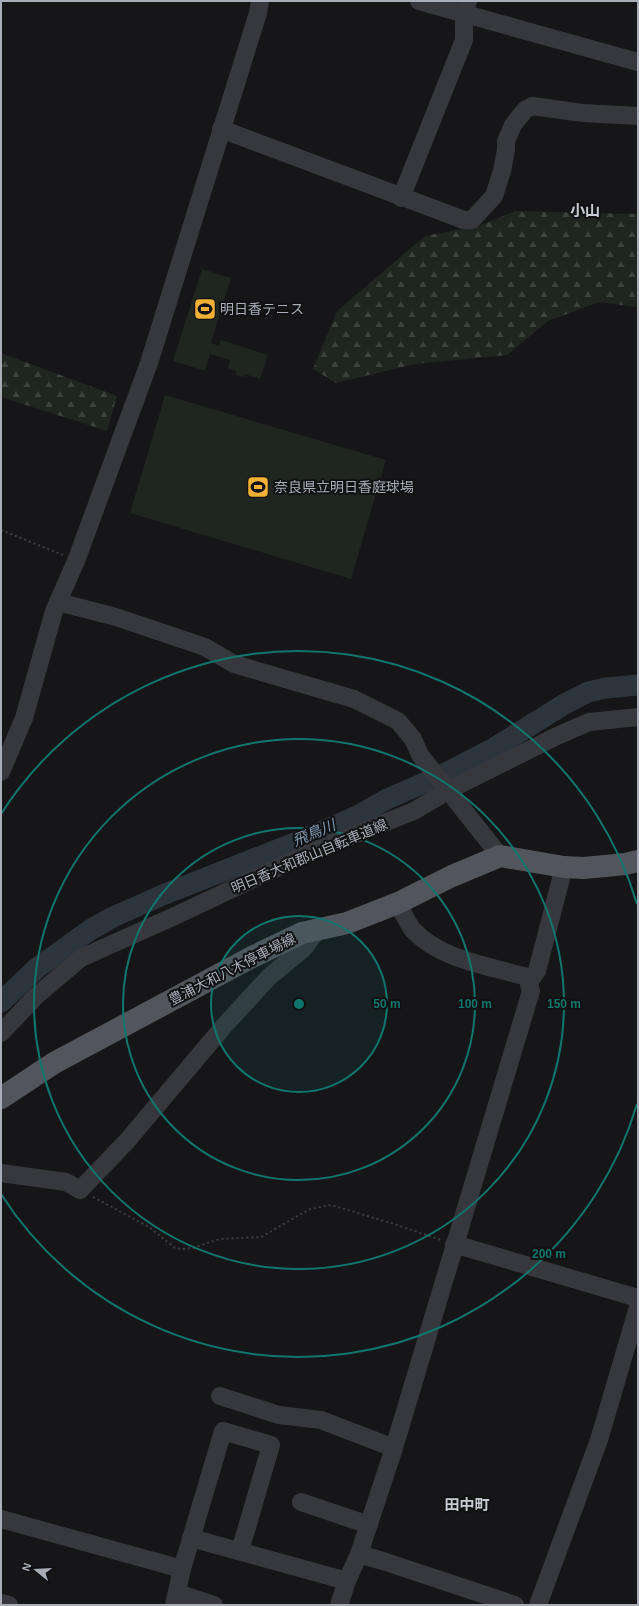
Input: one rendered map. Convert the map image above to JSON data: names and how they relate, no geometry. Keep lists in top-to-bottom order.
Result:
{
  "streets": {
    "main road": ["豊浦大和八木停車場線"],
    "street": ["明日香大和郡山自転車道線"]
  },
  "districts": ["小山", "田中町"],
  "water": ["飛鳥川"],
  "places": {
    "sports": ["明日香テニス", "奈良県立明日香庭球場"]
  },
  "north": "left",
  "rings": [
    "50 m",
    "100 m",
    "150 m",
    "200 m"
  ]
}
